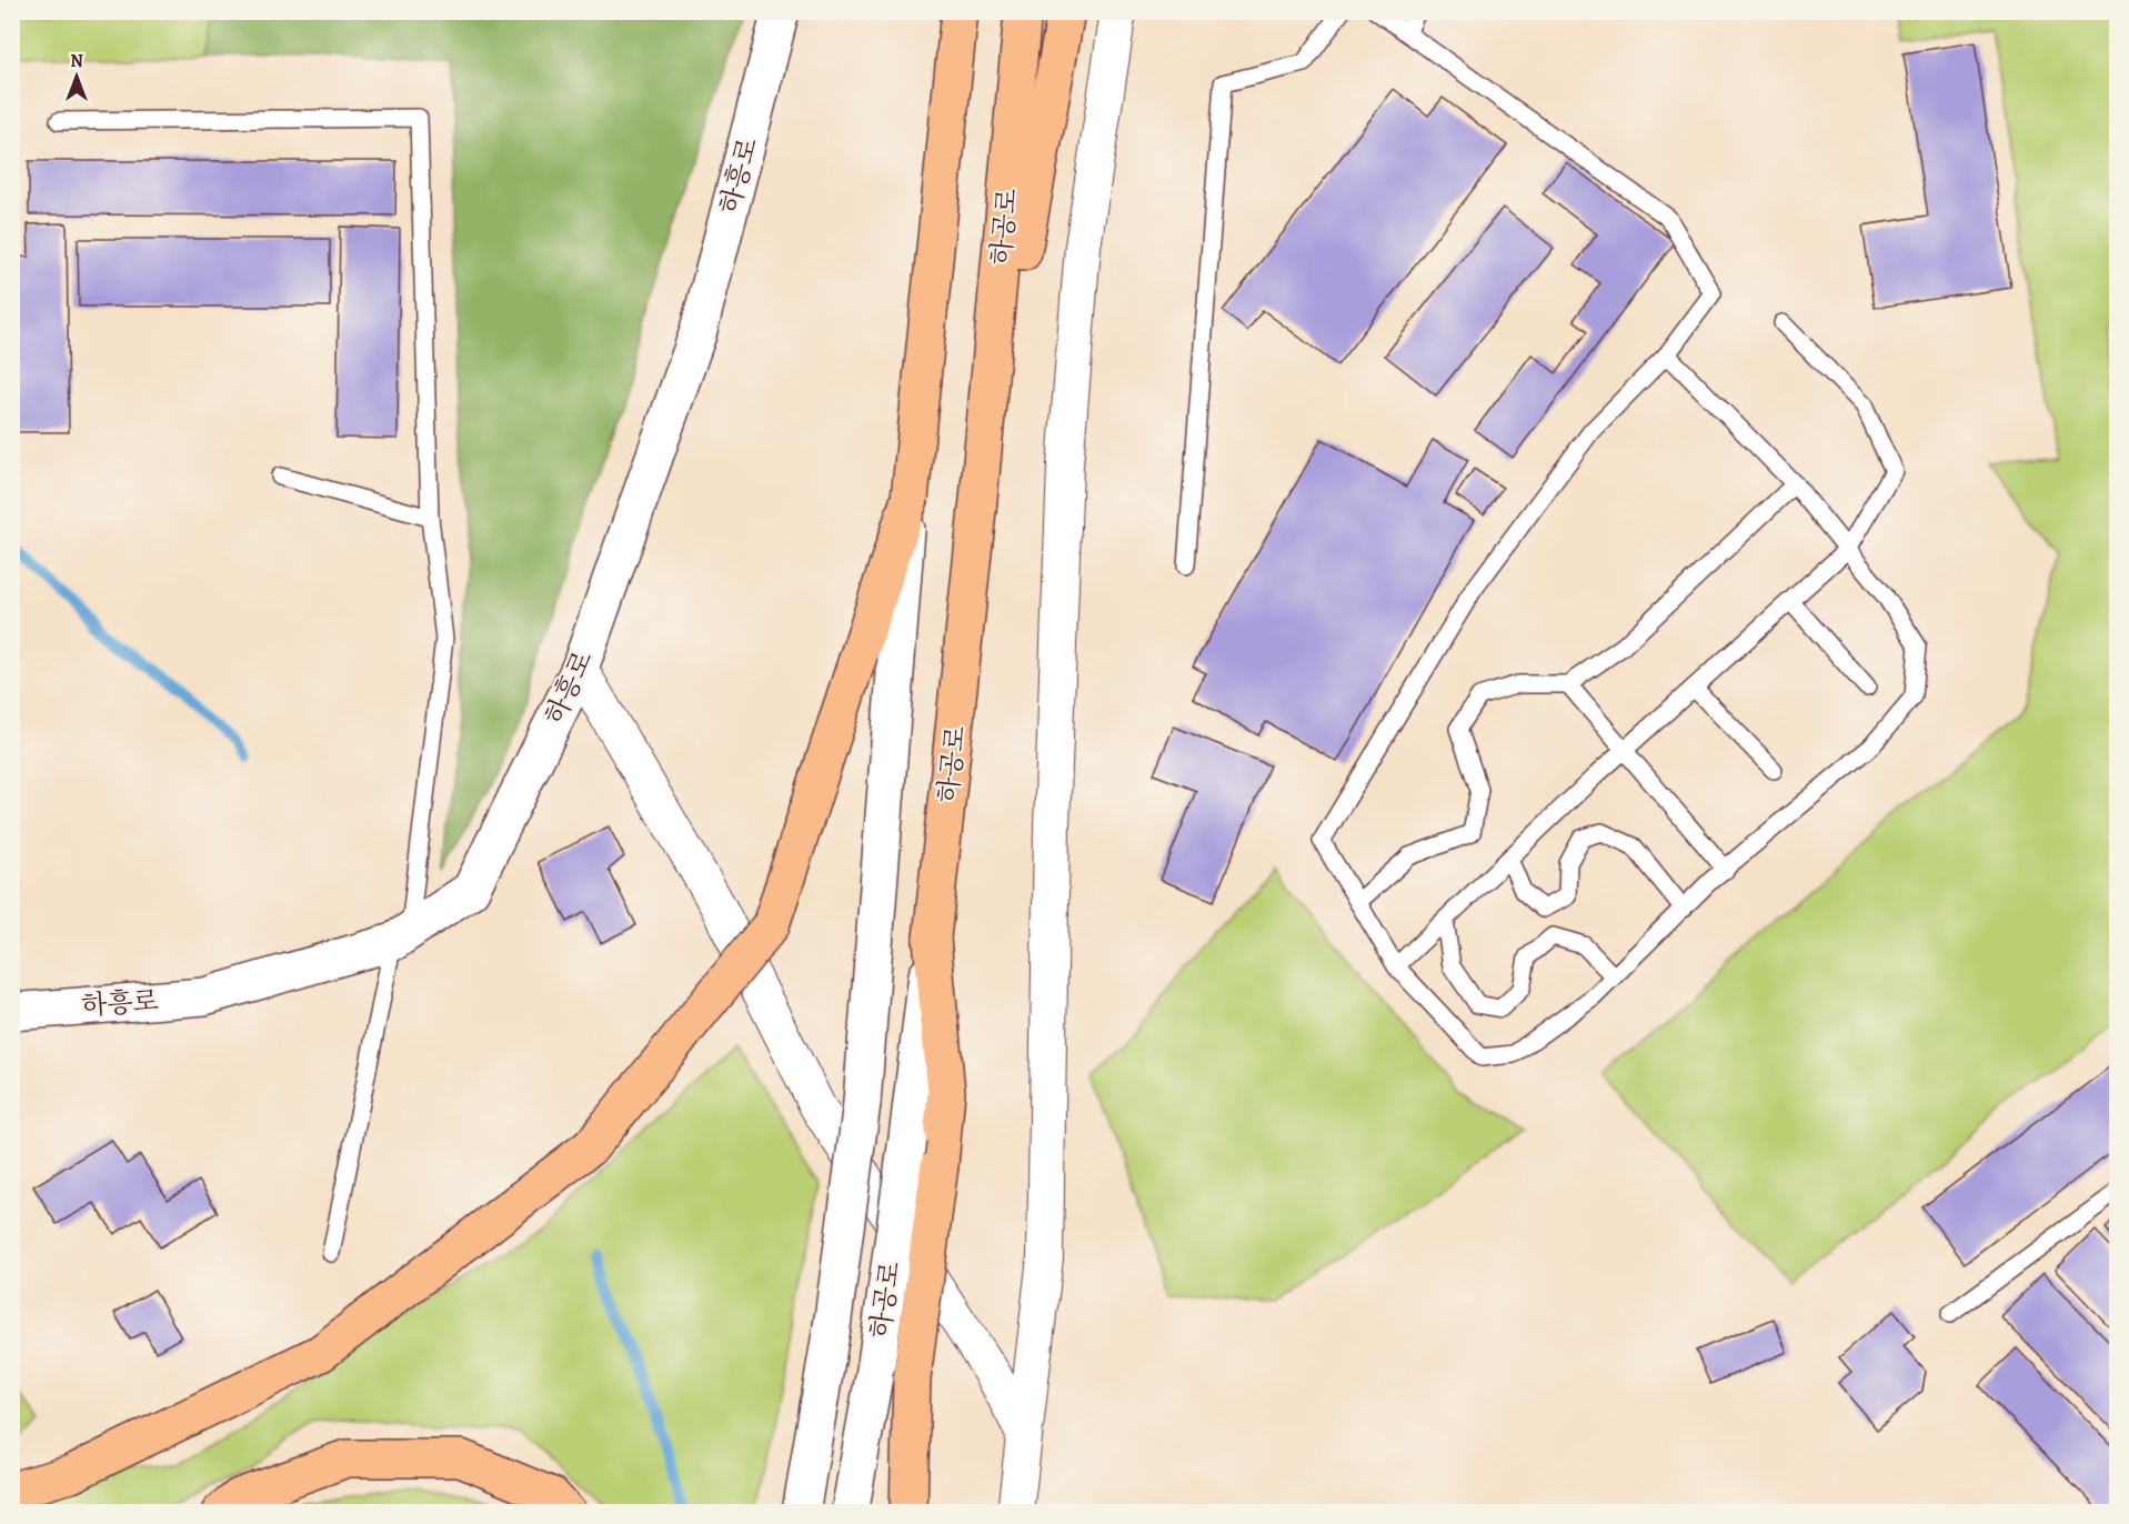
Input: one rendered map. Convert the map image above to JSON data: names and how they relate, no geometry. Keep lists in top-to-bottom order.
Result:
{
  "streets": {
    "main road": ["하공로"],
    "street": ["하흥로"]
  },
  "north": "top"
}
